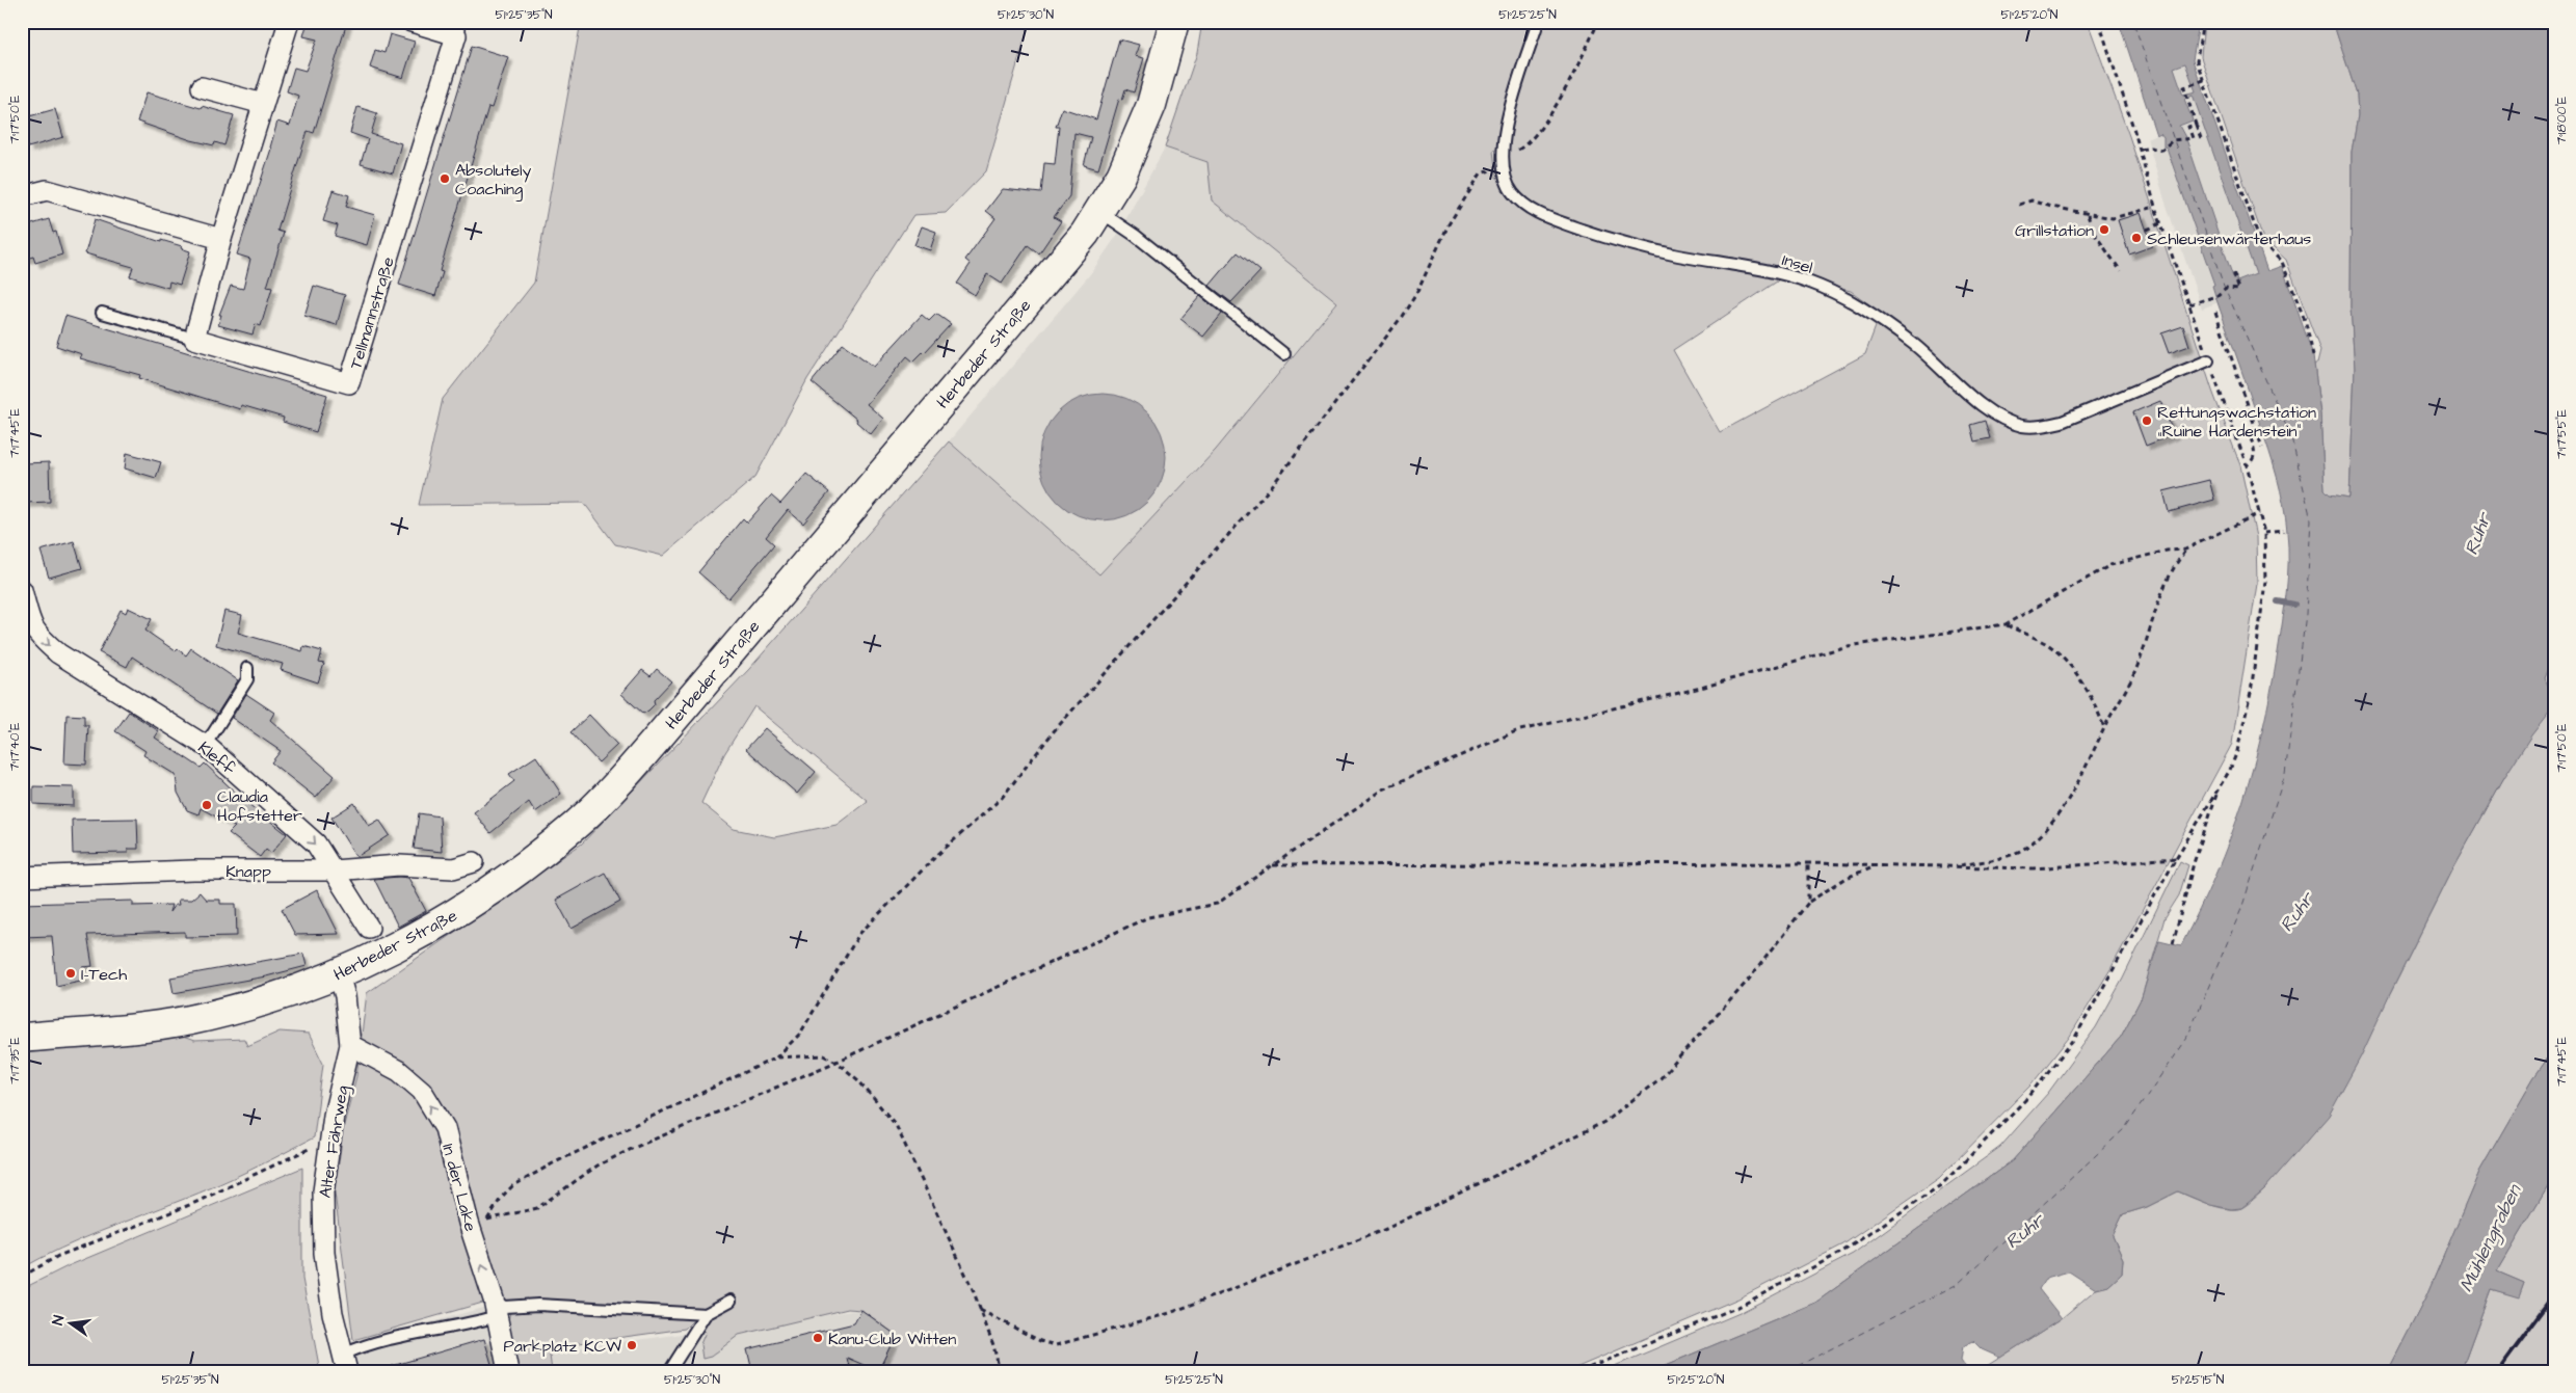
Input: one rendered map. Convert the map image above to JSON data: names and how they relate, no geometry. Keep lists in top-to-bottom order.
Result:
{
  "streets": {
    "main road": ["Herbeder Straße"],
    "street": [
      "Tellmannstraße",
      "Kleff",
      "Knapp",
      "Alter Fährweg",
      "In der Lake"
    ],
    "lane": ["Insel"]
  },
  "crossings": [
    ["Herbeder Straße", "Alter Fährweg"],
    ["Kleff", "Knapp"],
    ["Alter Fährweg", "In der Lake"]
  ],
  "one_way": ["Kleff", "In der Lake"],
  "water": ["Ruhr", "Mühlengraben"],
  "places": [
    "Absolutely Coaching",
    "Grillstation",
    "Schleusenwärterhaus",
    "Rettungswachstation „Ruine Hardenstein“",
    "Claudia Hofstetter",
    "I-Tech",
    "Kanu-Club Witten",
    "Parkplatz KCW"
  ],
  "north": "left",
  "coordinates": [
    "51°25'35\"N",
    "51°25'30\"N",
    "51°25'25\"N",
    "51°25'20\"N",
    "7°17'50\"E",
    "7°18'00\"E",
    "7°17'45\"E",
    "7°17'55\"E",
    "7°17'40\"E",
    "7°17'35\"E",
    "51°25'15\"N"
  ]
}
